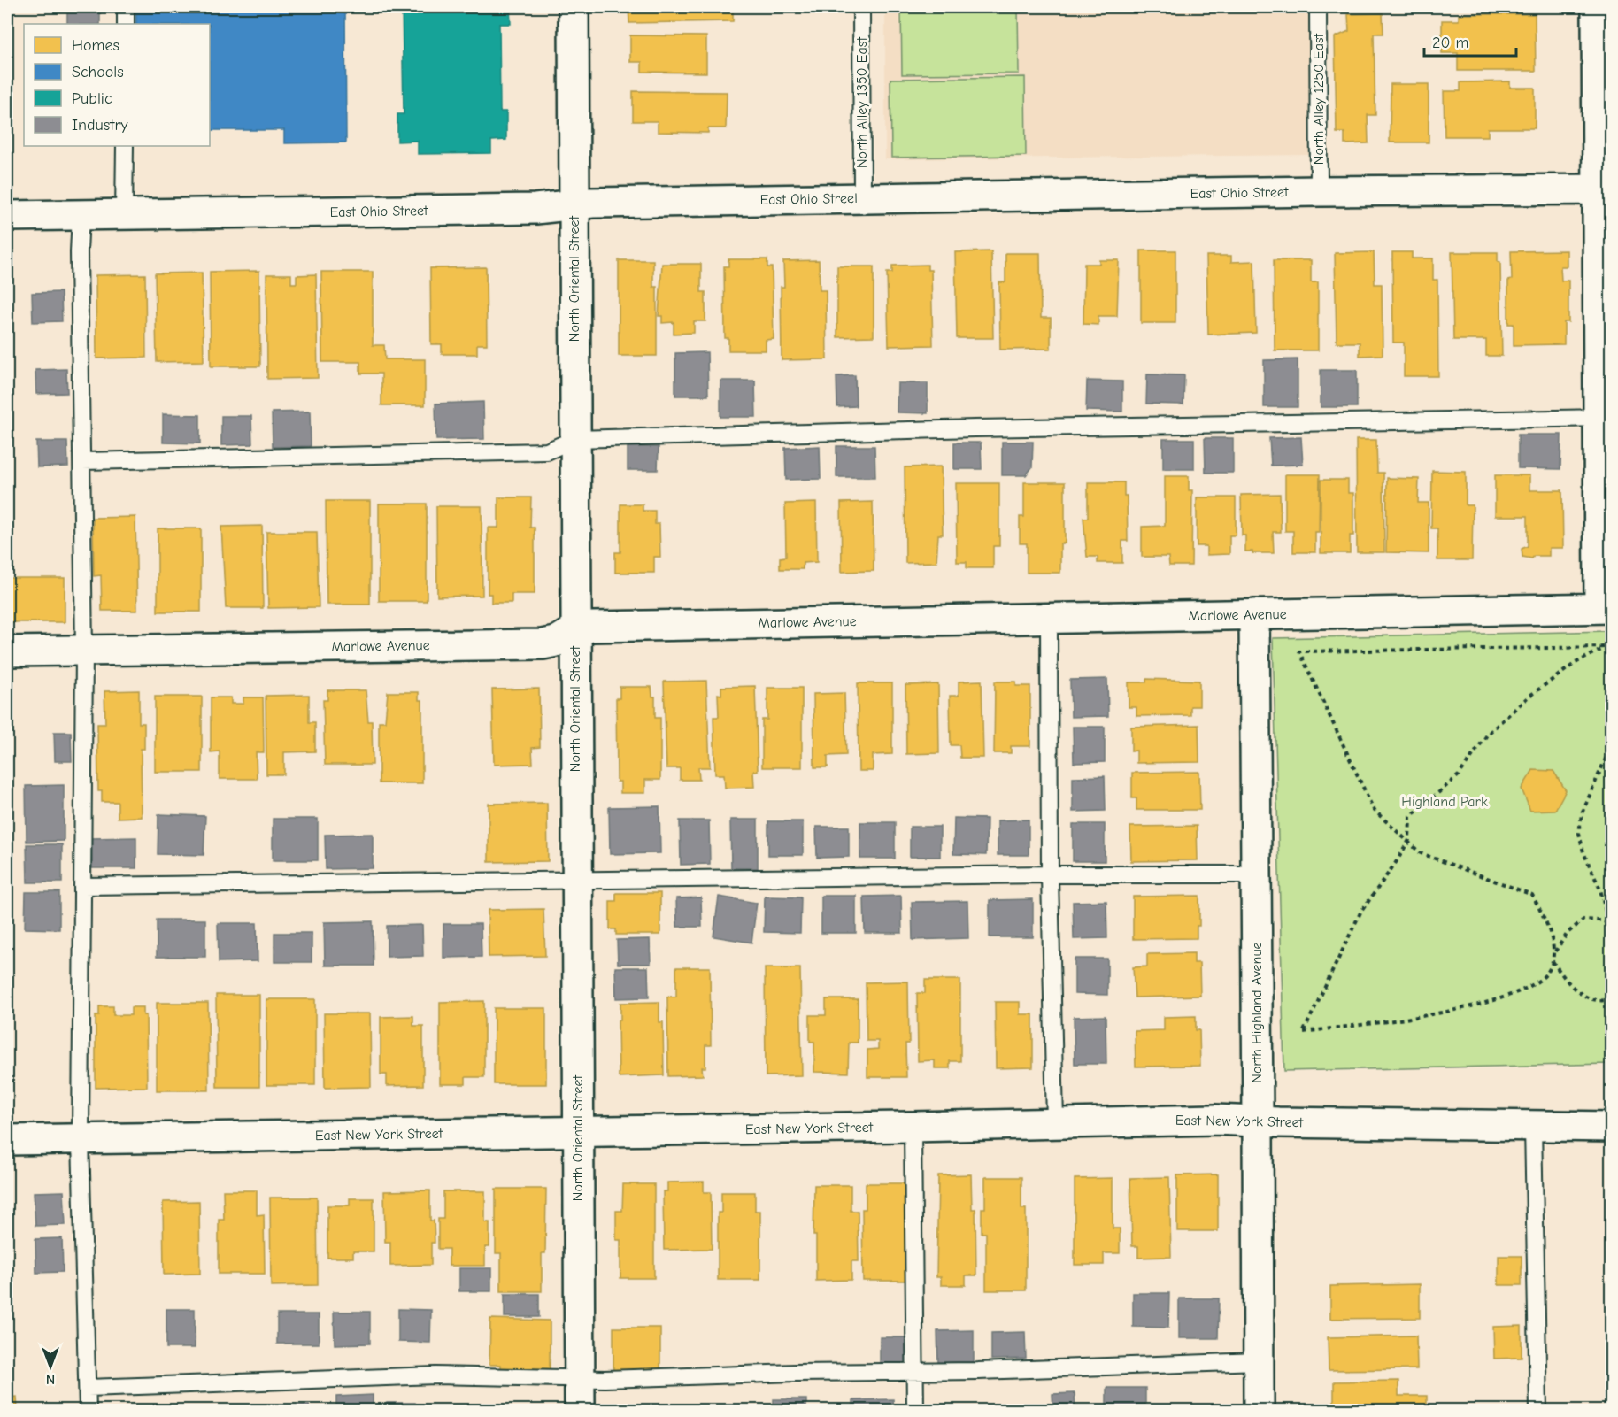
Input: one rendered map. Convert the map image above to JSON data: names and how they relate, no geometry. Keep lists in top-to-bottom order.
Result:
{
  "streets": {
    "street": [
      "East Ohio Street",
      "North Oriental Street",
      "Marlowe Avenue",
      "North Highland Avenue",
      "East New York Street"
    ],
    "lane": ["North Alley 1250 East", "North Alley 1350 East"]
  },
  "crossings": [
    ["North Alley 1250 East", "East Ohio Street"],
    ["North Alley 1350 East", "East Ohio Street"],
    ["East Ohio Street", "North Oriental Street"],
    ["North Oriental Street", "Marlowe Avenue"],
    ["North Oriental Street", "East New York Street"],
    ["Marlowe Avenue", "North Highland Avenue"],
    ["North Highland Avenue", "East New York Street"]
  ],
  "parks": ["Highland Park"],
  "legend": [
    "Homes",
    "Schools",
    "Public",
    "Industry"
  ],
  "scale_bar": "20 m",
  "north": "bottom"
}
